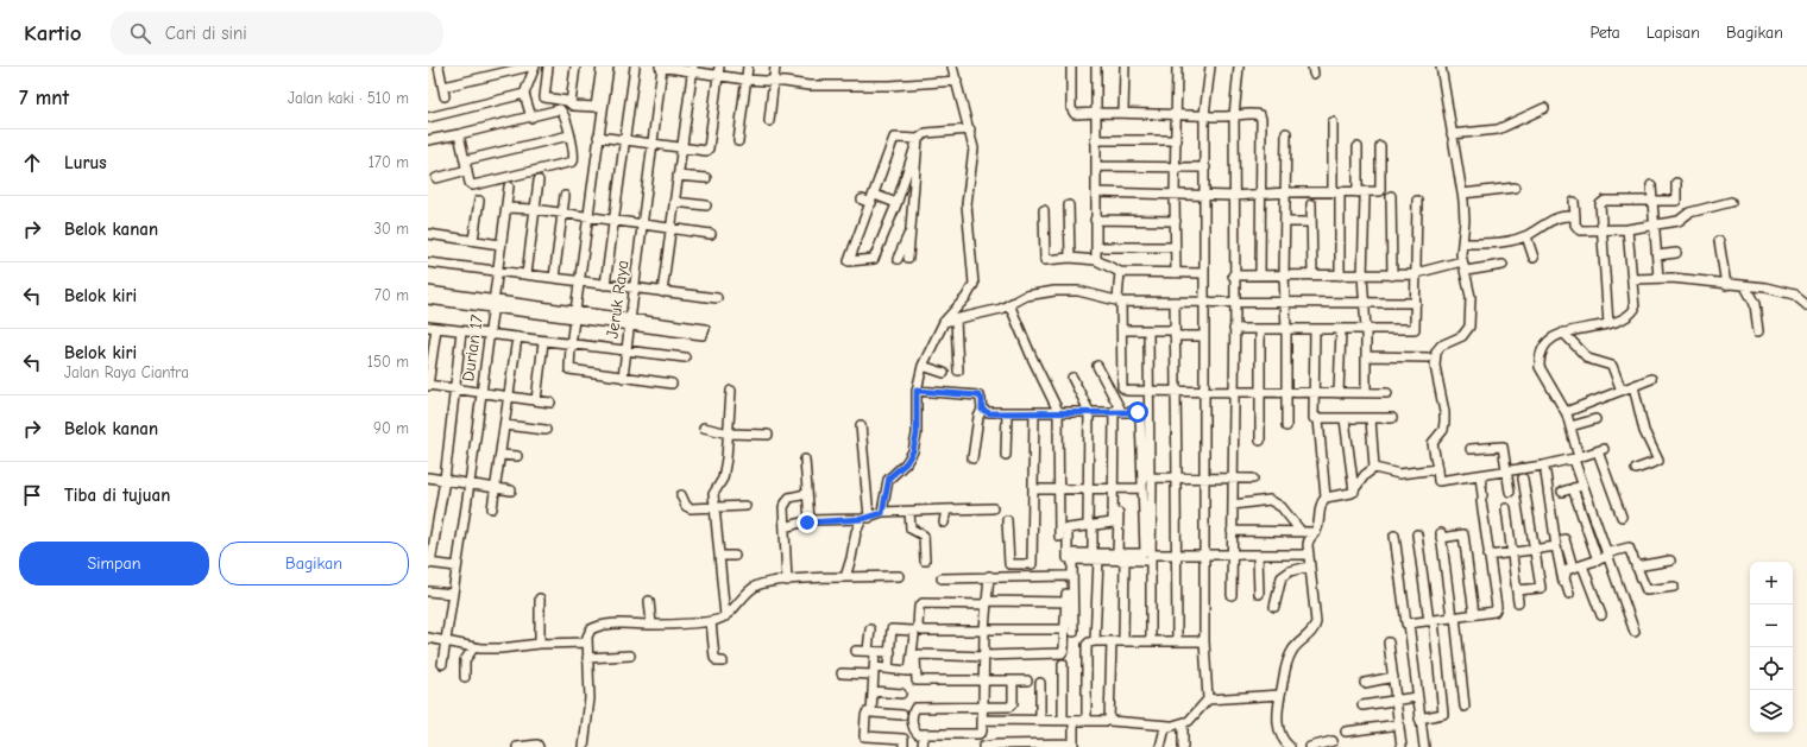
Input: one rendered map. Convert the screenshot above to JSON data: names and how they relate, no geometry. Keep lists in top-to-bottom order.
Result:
{
  "streets": {
    "street": ["Jeruk Raya", "Durian 17"]
  },
  "page": {
    "header": "Kartio",
    "search": "Cari di sini",
    "nav": ["Peta", "Lapisan", "Bagikan"],
    "heading": ["7 mnt", "Jalan kaki · 510 m"],
    "list": [
      ["Lurus", "170 m"],
      ["Belok kanan", "30 m"],
      ["Belok kiri", "70 m"],
      ["Belok kiri", "Jalan Raya Ciantra", "150 m"],
      ["Belok kanan", "90 m"],
      "Tiba di tujuan"
    ],
    "buttons": ["Simpan", "Bagikan"],
    "map_buttons": ["+", "−"]
  }
}
